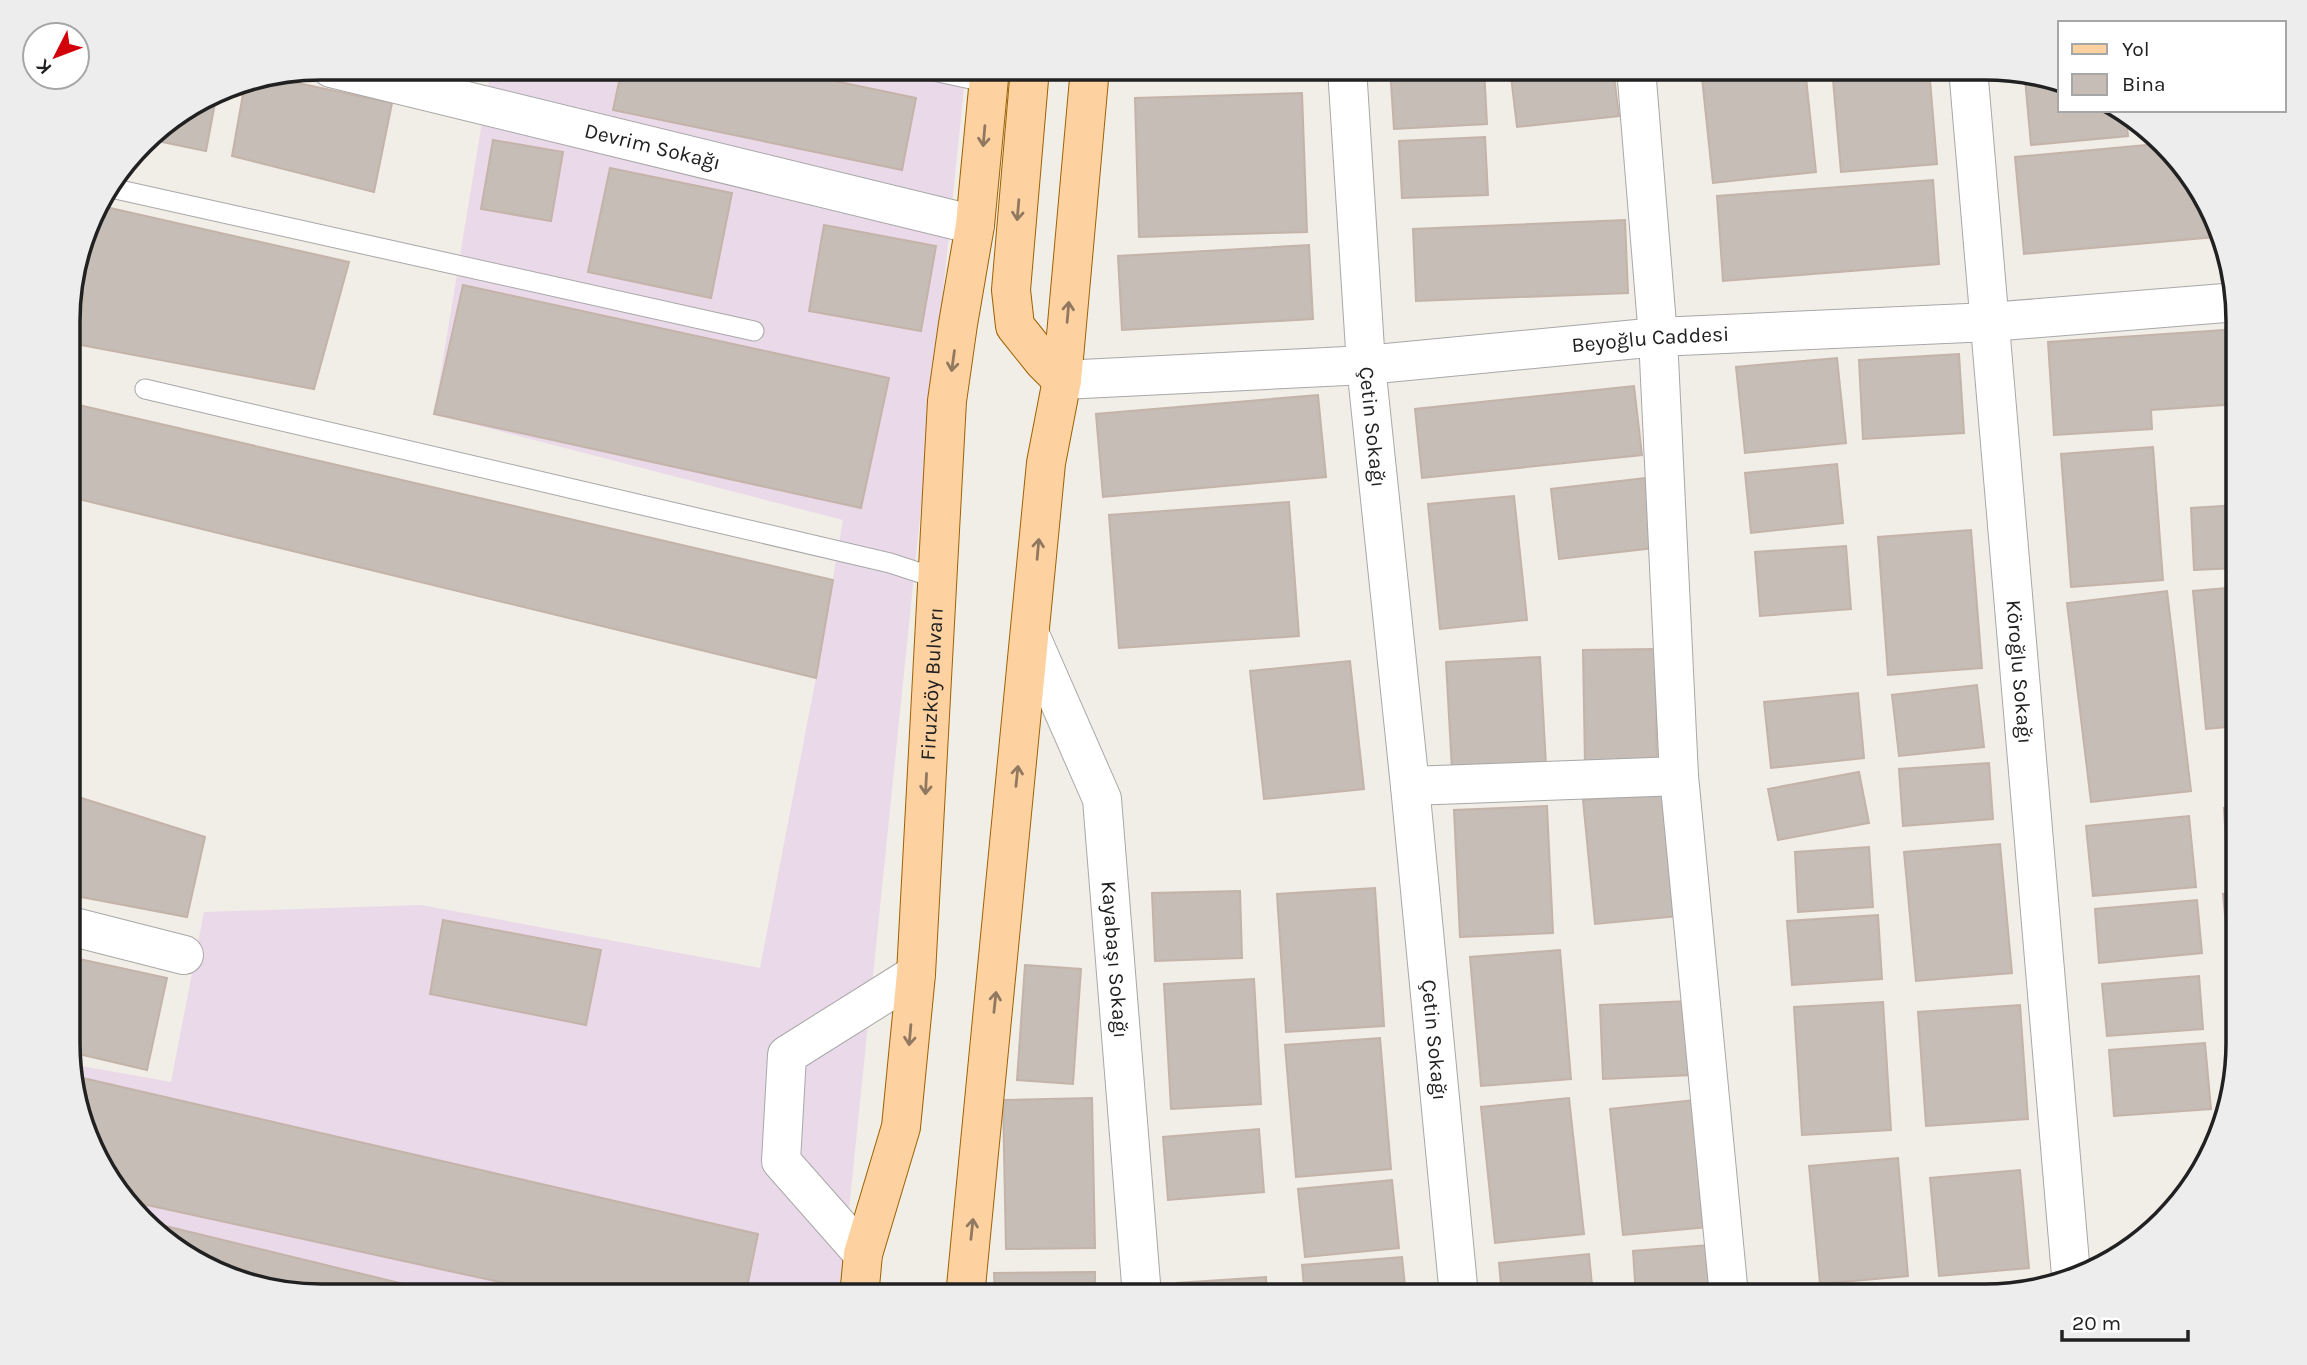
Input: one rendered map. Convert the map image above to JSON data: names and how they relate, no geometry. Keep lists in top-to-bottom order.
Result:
{
  "streets": {
    "main road": ["Firuzköy Bulvarı"],
    "street": [
      "Devrim Sokağı",
      "Beyoğlu Caddesi",
      "Çetin Sokağı",
      "Köroğlu Sokağı",
      "Kayabaşı Sokağı"
    ]
  },
  "crossings": [
    ["Devrim Sokağı", "Firuzköy Bulvarı"],
    ["Beyoğlu Caddesi", "Çetin Sokağı"],
    ["Beyoğlu Caddesi", "Köroğlu Sokağı"]
  ],
  "legend": ["Yol", "Bina"],
  "scale_bar": "20 m",
  "north": "bottom left"
}
